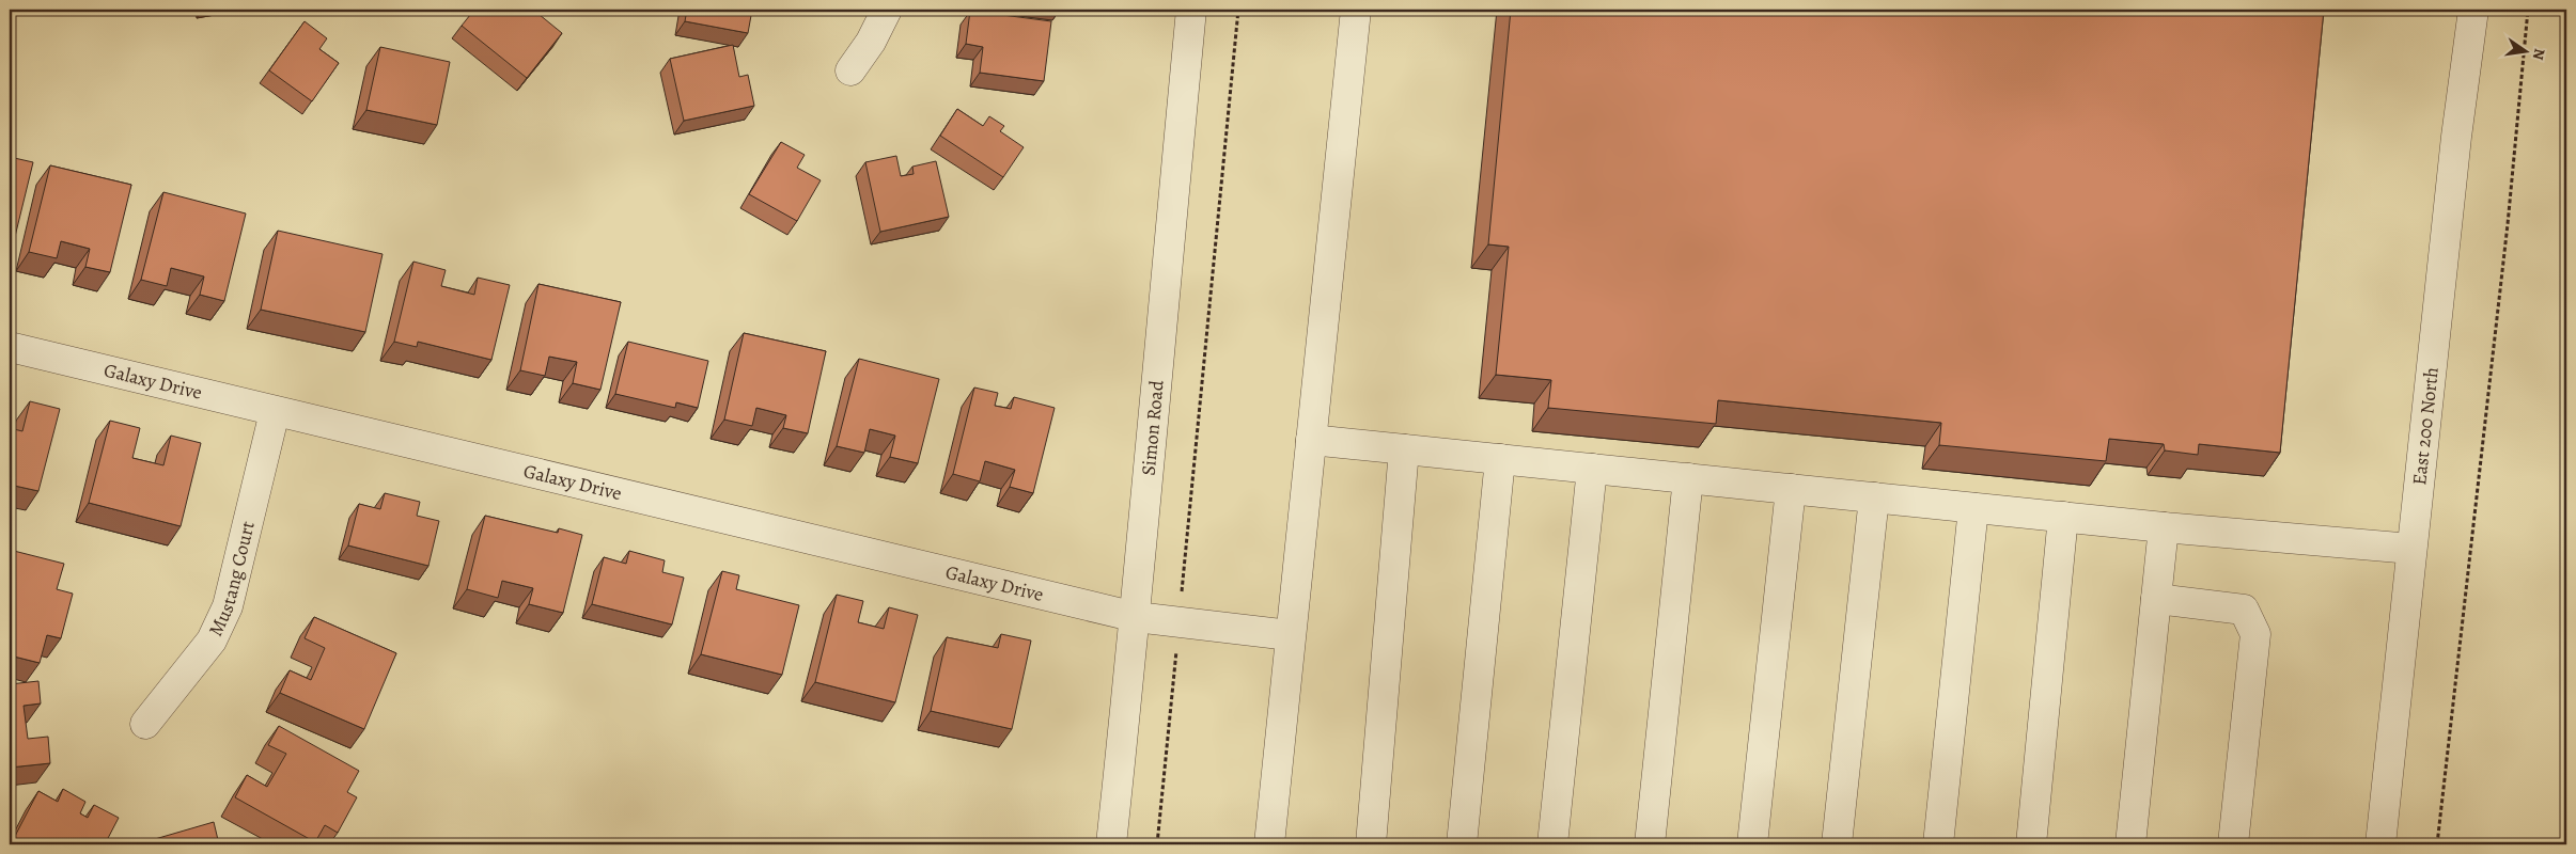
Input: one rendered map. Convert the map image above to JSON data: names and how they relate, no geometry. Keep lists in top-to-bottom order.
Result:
{
  "streets": {
    "street": [
      "Galaxy Drive",
      "Simon Road",
      "East 200 North",
      "Mustang Court"
    ]
  },
  "crossings": [
    ["Galaxy Drive", "Simon Road"],
    ["Galaxy Drive", "Mustang Court"]
  ],
  "north": "right"
}
